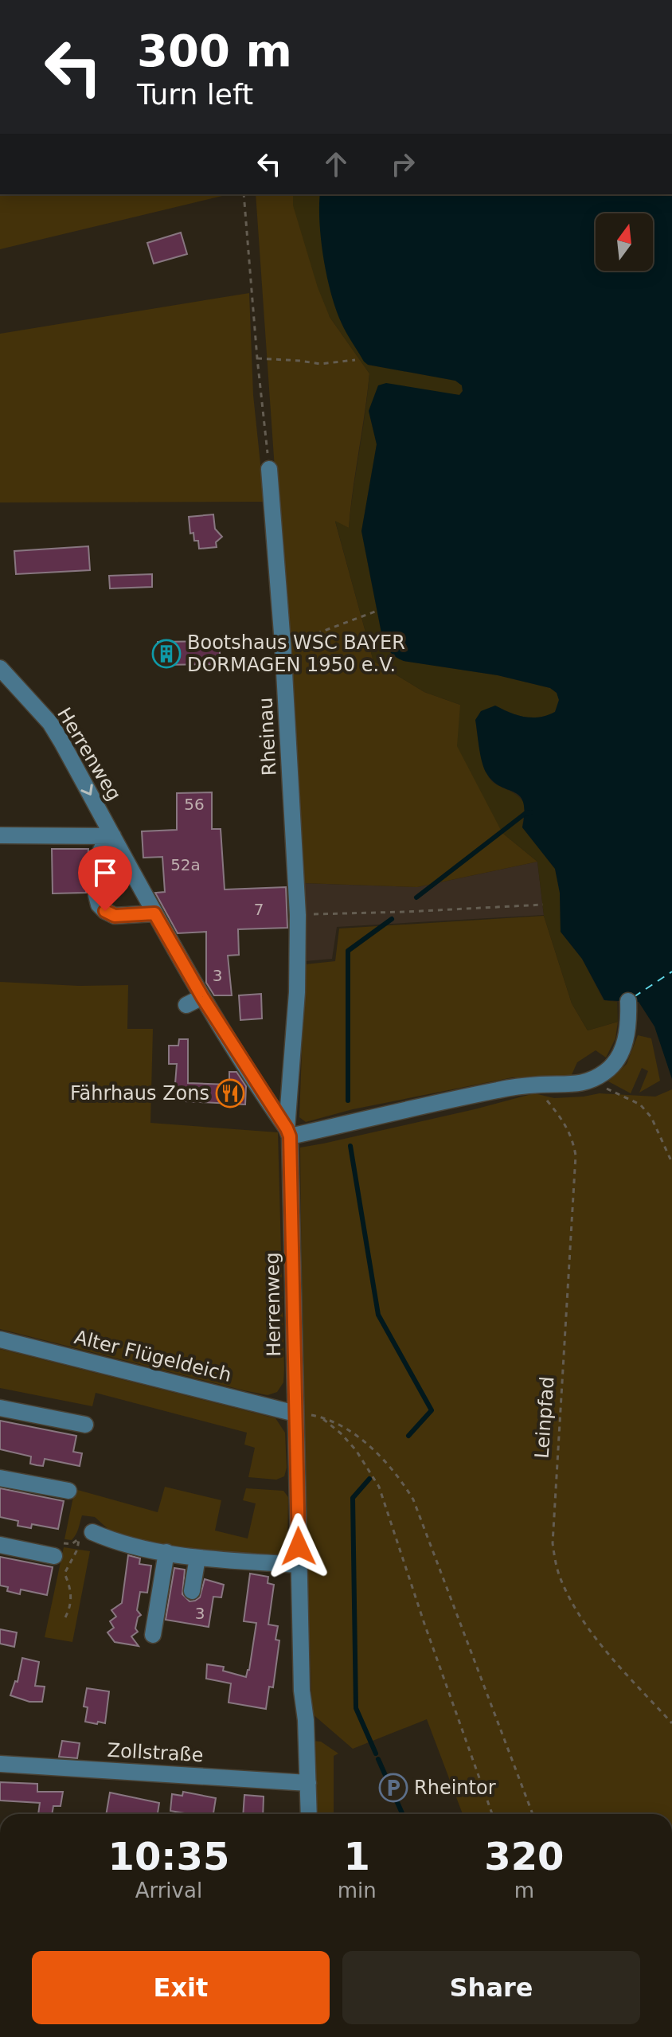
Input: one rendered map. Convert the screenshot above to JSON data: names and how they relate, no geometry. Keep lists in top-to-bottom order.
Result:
{
  "streets": {
    "street": [
      "Rheinau",
      "Herrenweg",
      "Alter Flügeldeich",
      "Zollstraße"
    ],
    "path": ["Leinpfad"]
  },
  "crossings": [
    ["Rheinau", "Herrenweg"],
    ["Herrenweg", "Alter Flügeldeich"],
    ["Herrenweg", "Zollstraße"]
  ],
  "places": {
    "building": ["Bootshaus WSC BAYER DORMAGEN 1950 e.V."],
    "restaurant": ["Fährhaus Zons"],
    "parking": ["Rheintor"]
  },
  "house_numbers": [
    "56",
    "52a",
    "7",
    "3",
    "3"
  ],
  "north": "top",
  "page": {
    "turn": ["300 m", "Turn left"],
    "eta": [
      "10:35",
      "Arrival",
      "1",
      "min",
      "320",
      "m"
    ],
    "buttons": ["Exit", "Share"]
  }
}
